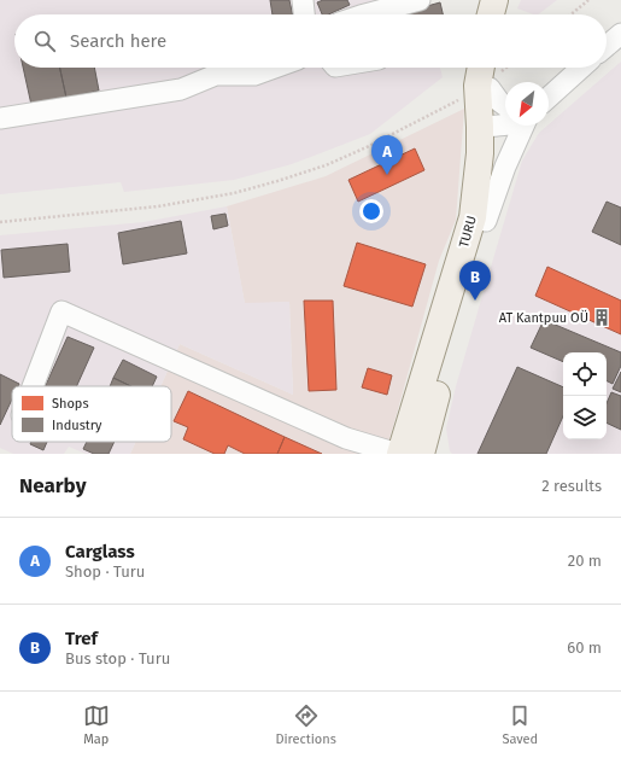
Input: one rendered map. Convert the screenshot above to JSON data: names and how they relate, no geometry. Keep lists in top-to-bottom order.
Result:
{
  "streets": {
    "main road": ["TURU"]
  },
  "places": {
    "building": ["AT Kantpuu OÜ"]
  },
  "legend": ["Shops", "Industry"],
  "north": "bottom left",
  "page": {
    "search": "Search here",
    "pins": ["A", "B"],
    "heading": ["Nearby", "2 results"],
    "list": [
      {
        "mark": "A",
        "name": "Carglass",
        "note": "Shop · Turu",
        "value": "20 m"
      },
      {
        "mark": "B",
        "name": "Tref",
        "note": "Bus stop · Turu",
        "value": "60 m"
      }
    ],
    "nav": ["Map", "Directions", "Saved"]
  }
}
